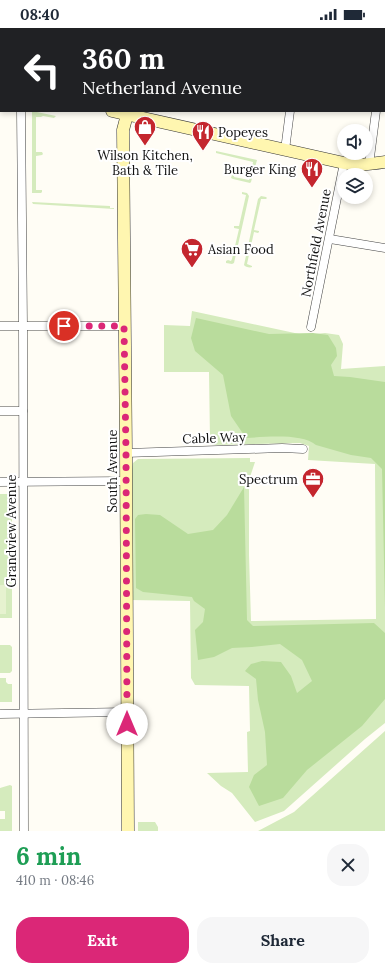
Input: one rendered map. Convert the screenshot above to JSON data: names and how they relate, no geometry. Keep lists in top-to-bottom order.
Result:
{
  "streets": {
    "street": [
      "Northfield Avenue",
      "Cable Way",
      "South Avenue",
      "Grandview Avenue"
    ]
  },
  "crossings": [
    ["Cable Way", "South Avenue"]
  ],
  "places": {
    "shop": ["Wilson Kitchen, Bath & Tile"],
    "restaurant": ["Popeyes", "Burger King"],
    "supermarket": ["Asian Food"],
    "office": ["Spectrum"]
  },
  "page": {
    "status": "08:40",
    "turn": ["360 m", "Netherland Avenue"],
    "heading": ["6 min", "410 m · 08:46"],
    "buttons": ["Exit", "Share"]
  }
}
